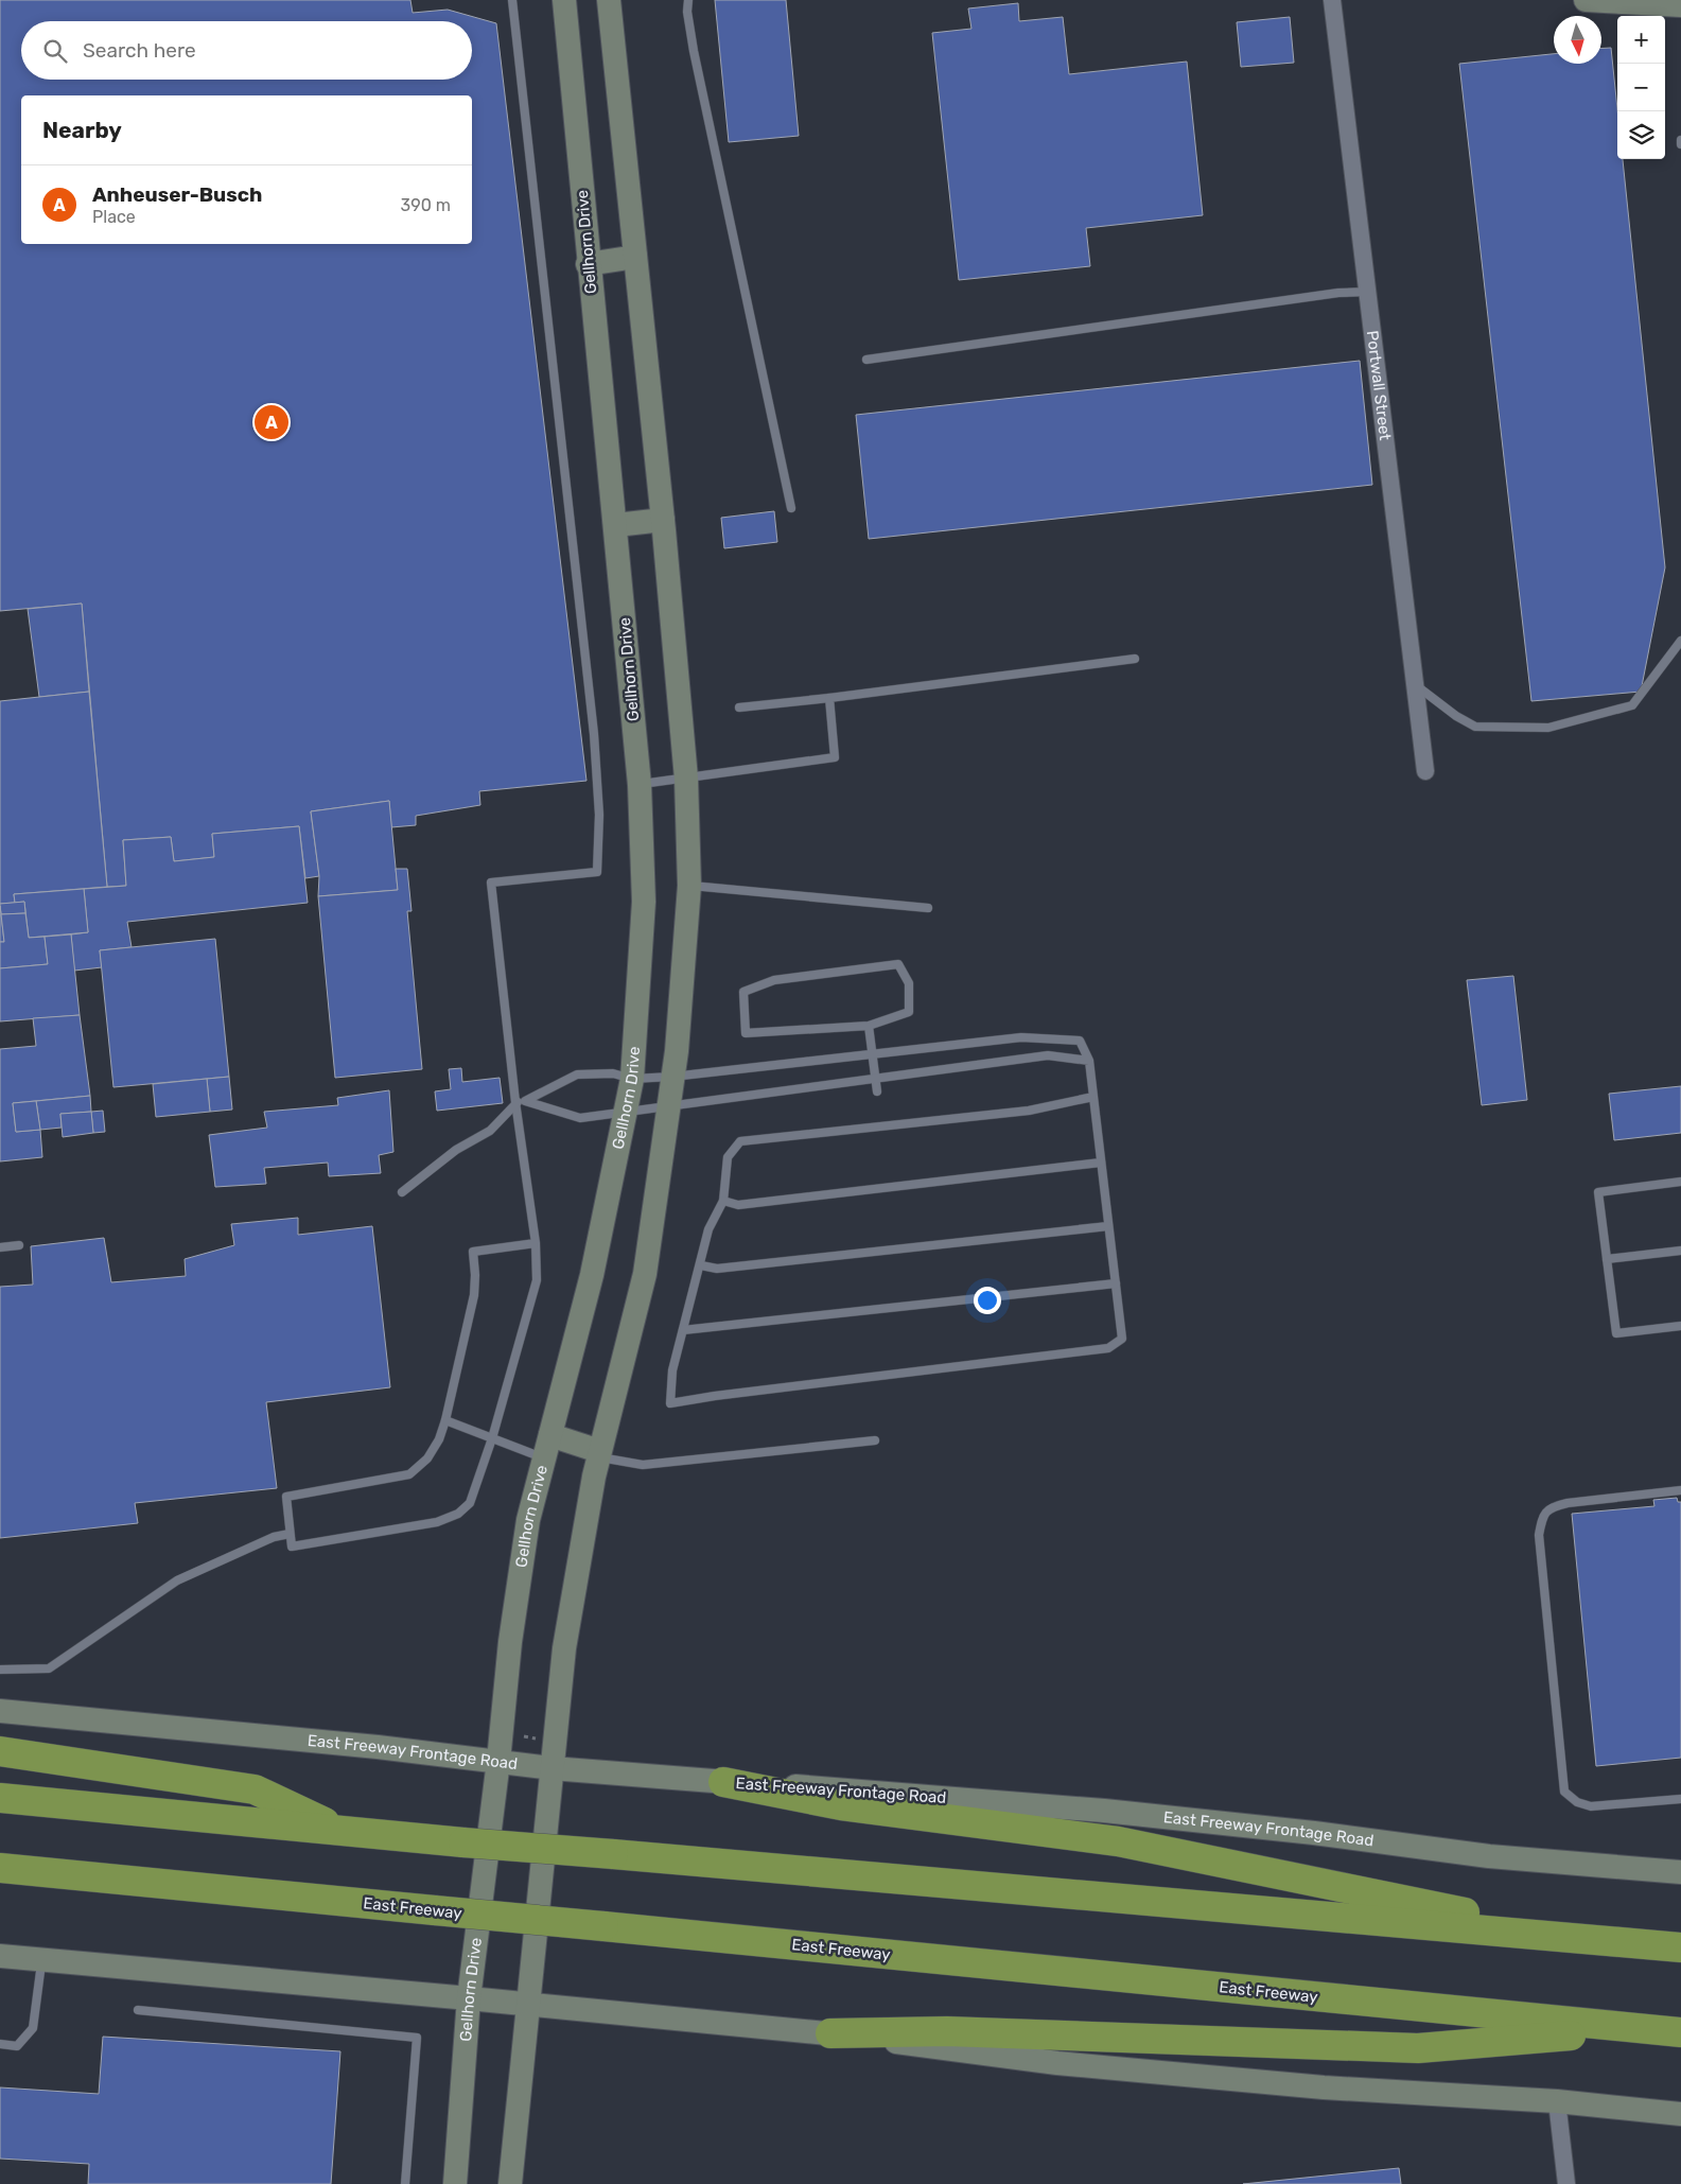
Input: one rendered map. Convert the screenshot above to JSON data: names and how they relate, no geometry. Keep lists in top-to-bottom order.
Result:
{
  "streets": {
    "highway": ["East Freeway"],
    "main road": ["Gellhorn Drive", "East Freeway Frontage Road"],
    "street": ["Portwall Street"]
  },
  "crossings": [
    ["Gellhorn Drive", "East Freeway Frontage Road"]
  ],
  "north": "bottom",
  "page": {
    "map_buttons": ["+", "−"],
    "search": "Search here",
    "heading": "Nearby",
    "list": [
      {
        "mark": "A",
        "name": "Anheuser-Busch",
        "note": "Place",
        "value": "390 m"
      }
    ],
    "pins": "A"
  }
}
